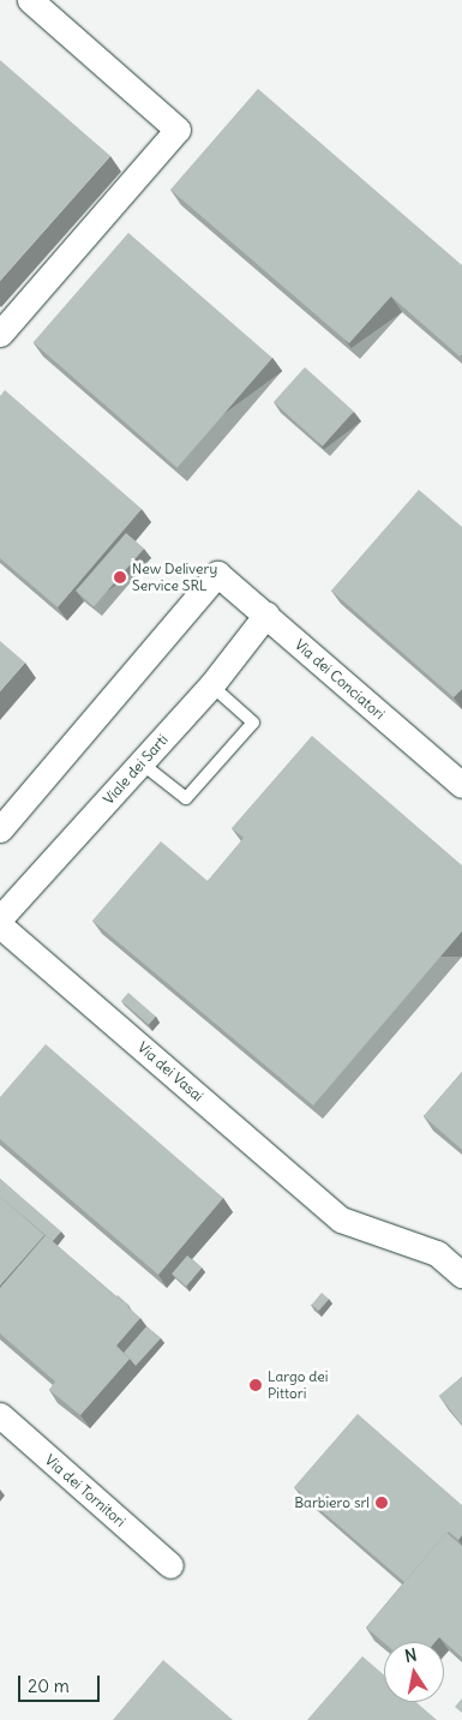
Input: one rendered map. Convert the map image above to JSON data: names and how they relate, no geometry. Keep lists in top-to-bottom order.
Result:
{
  "streets": {
    "street": [
      "Via dei Conciatori",
      "Viale dei Sarti",
      "Via dei Vasai",
      "Via dei Tornitori"
    ]
  },
  "crossings": [
    ["Via dei Conciatori", "Viale dei Sarti"]
  ],
  "places": ["New Delivery Service SRL", "Largo dei Pittori", "Barbiero srl"],
  "scale_bar": "20 m",
  "north": "top"
}
